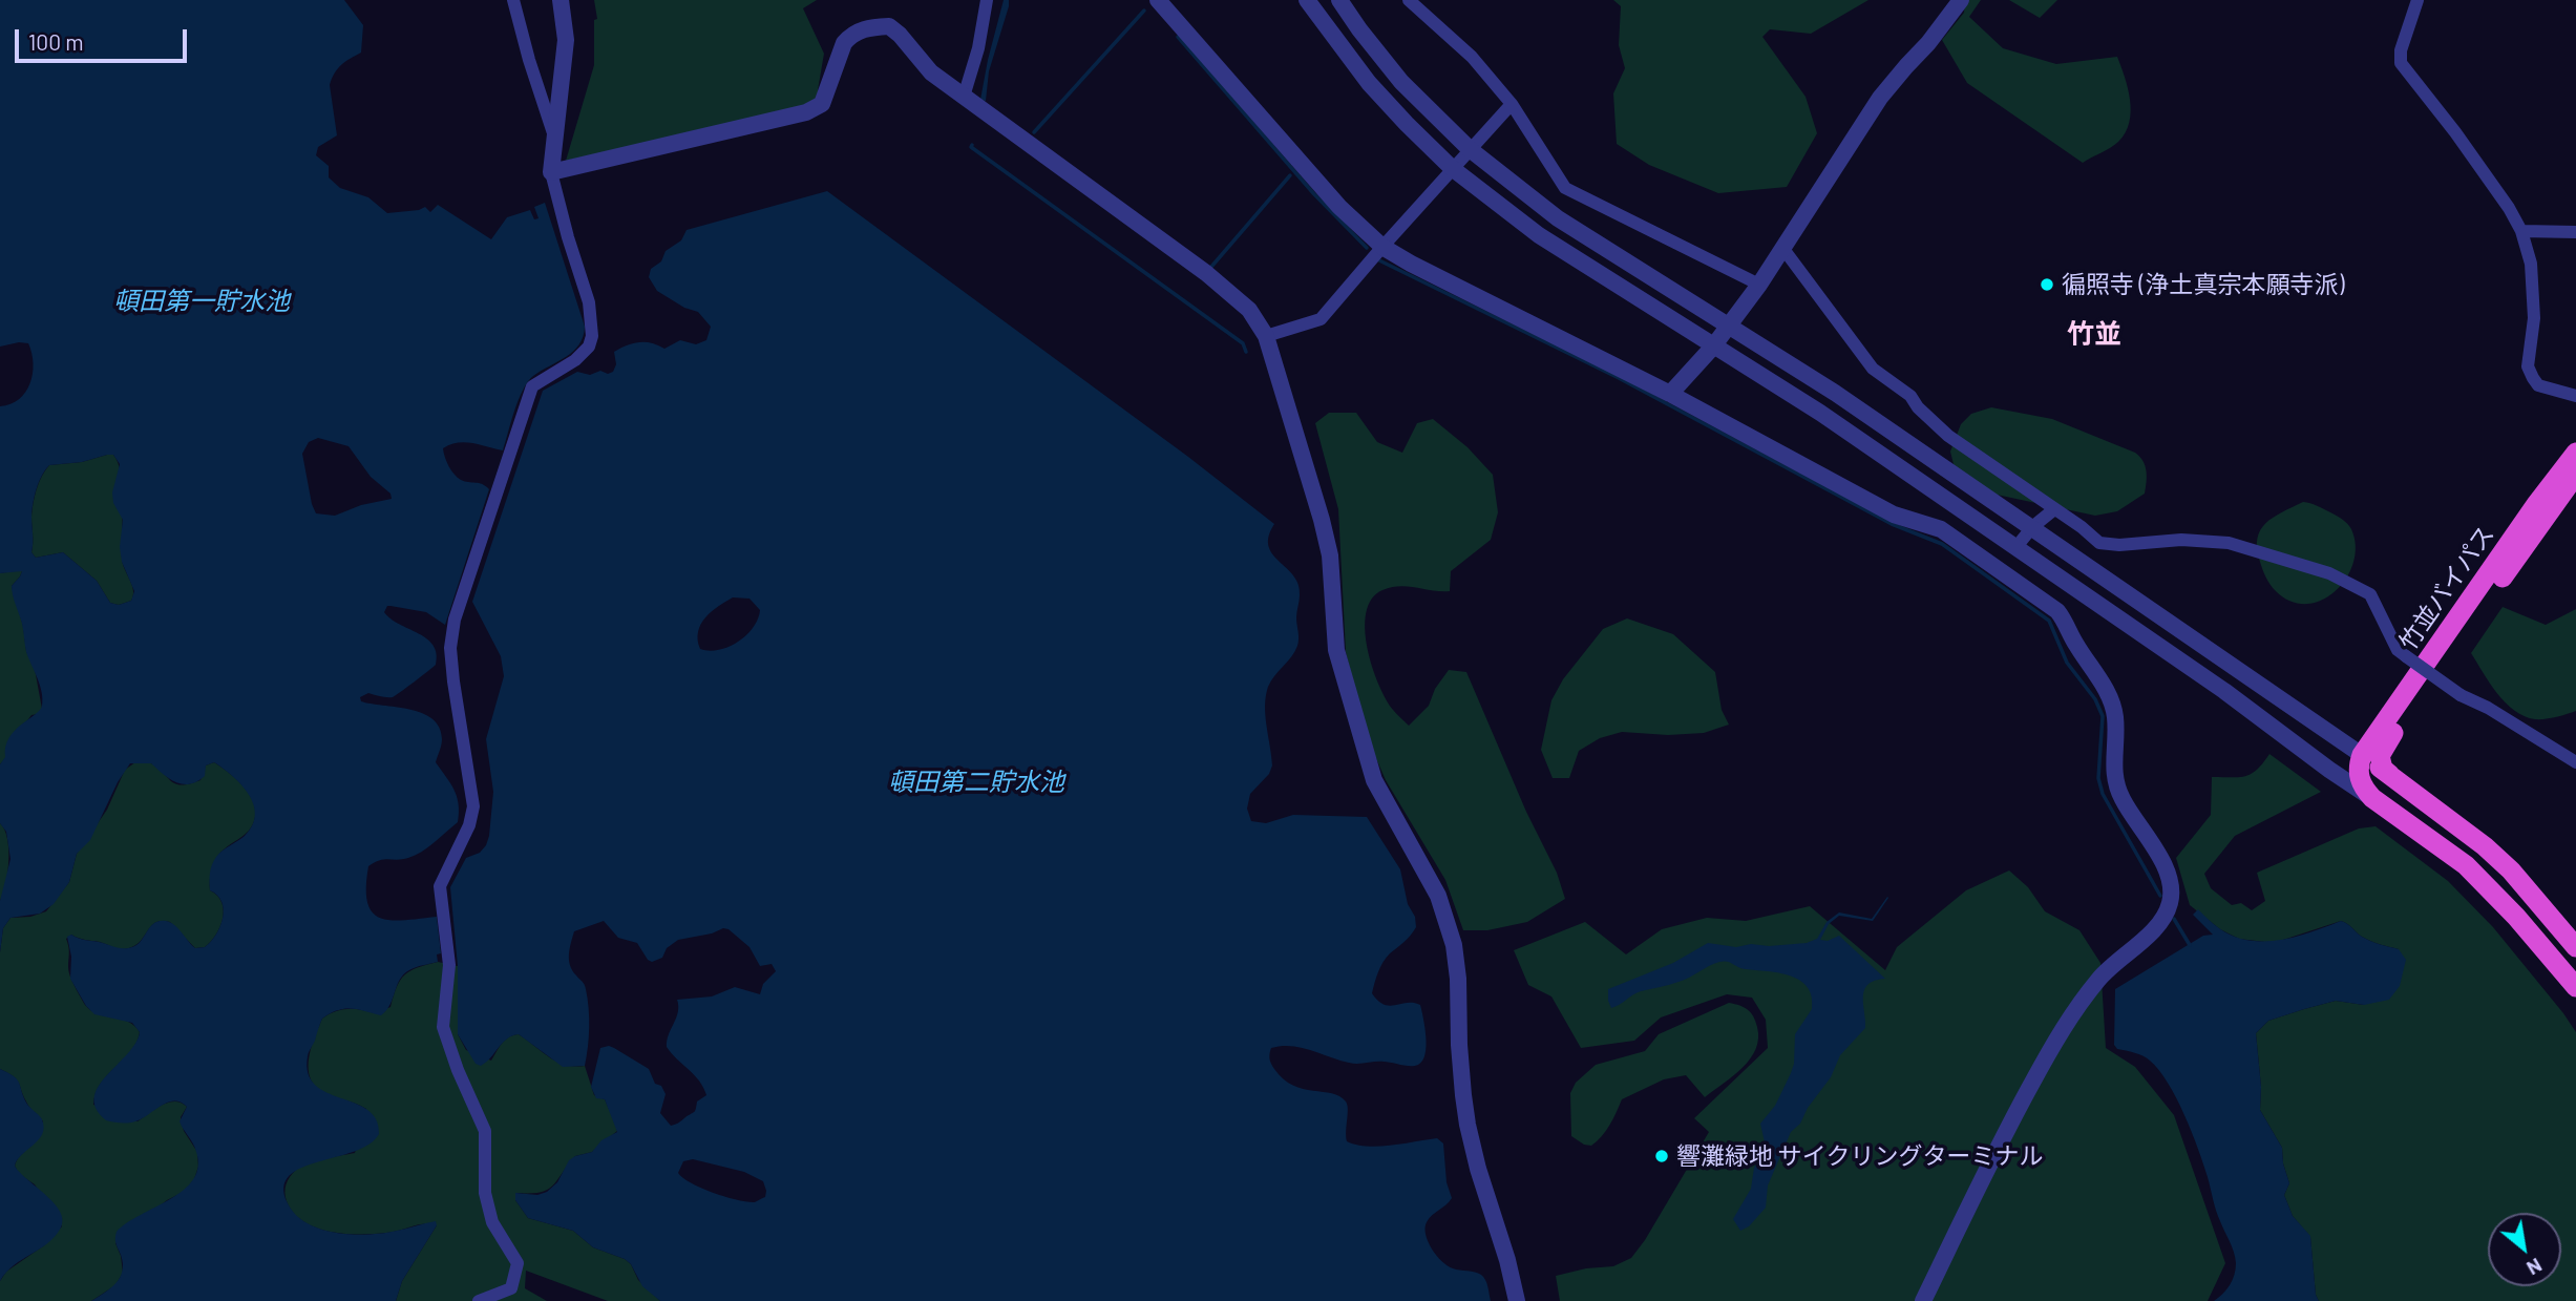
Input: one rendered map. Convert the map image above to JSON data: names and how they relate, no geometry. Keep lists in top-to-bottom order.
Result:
{
  "streets": {
    "highway": ["竹並バイパス"]
  },
  "districts": ["竹並"],
  "water": ["頓田第一貯水池", "頓田第二貯水池"],
  "places": ["徧照寺 (浄土真宗本願寺派)", "響灘緑地 サイクリングターミナル"],
  "scale_bar": "100 m",
  "north": "bottom right"
}
